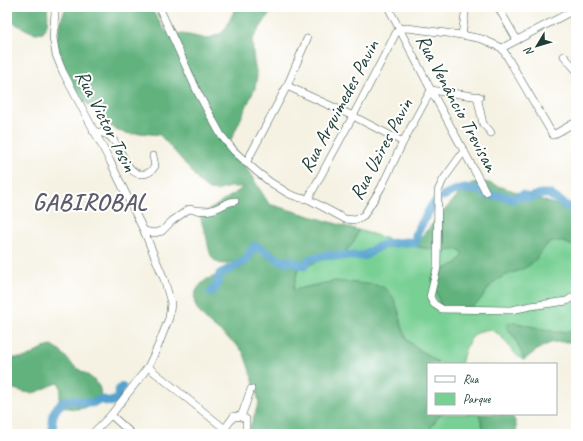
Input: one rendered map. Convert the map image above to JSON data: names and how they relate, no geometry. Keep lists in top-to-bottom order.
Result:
{
  "streets": {
    "street": [
      "Rua Venâncio Trevisan",
      "Rua Arquimedes Pavin",
      "Rua Victor Tosin",
      "Rua Uzires Pavin"
    ]
  },
  "crossings": [
    ["Rua Venâncio Trevisan", "Rua Arquimedes Pavin"],
    ["Rua Venâncio Trevisan", "Rua Uzires Pavin"],
    ["Rua Arquimedes Pavin", "Rua Uzires Pavin"]
  ],
  "districts": ["GABIROBAL"],
  "legend": ["Rua", "Parque"],
  "north": "bottom left"
}
